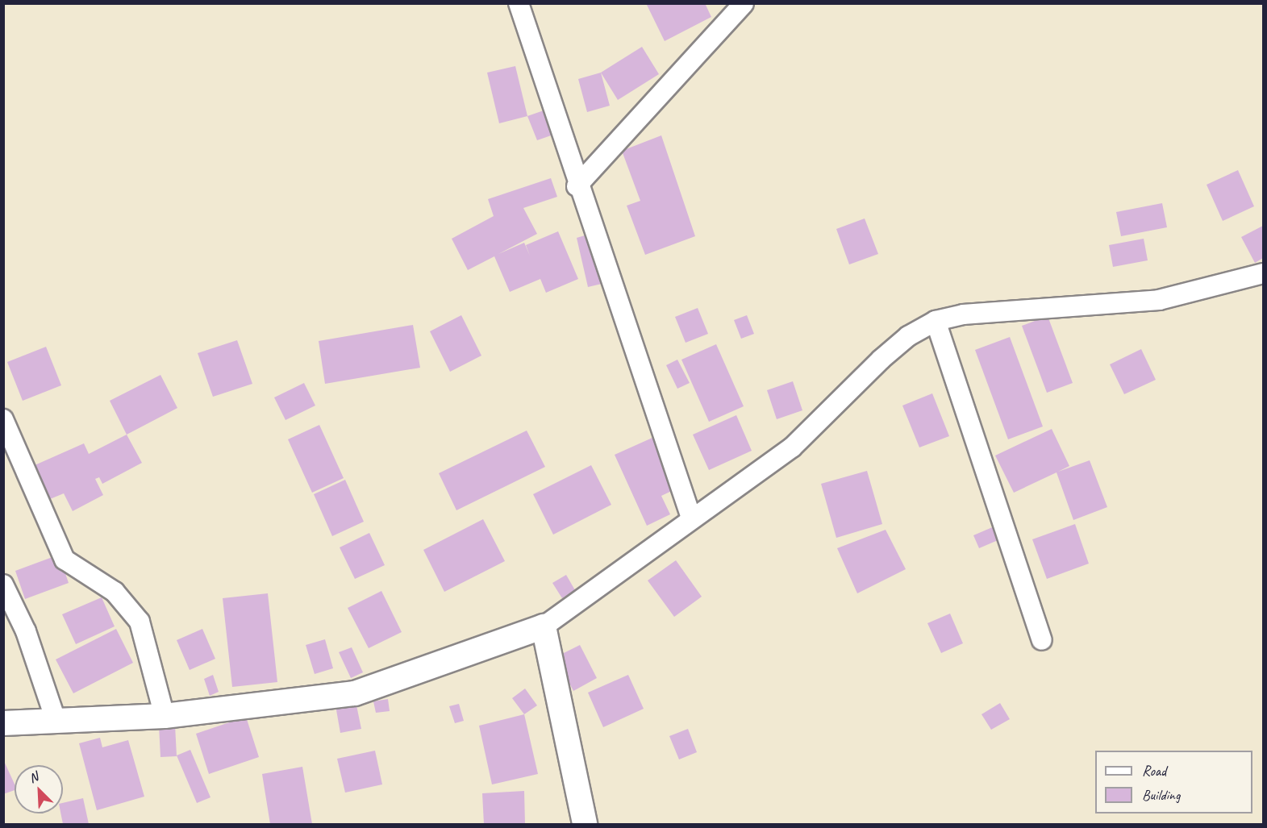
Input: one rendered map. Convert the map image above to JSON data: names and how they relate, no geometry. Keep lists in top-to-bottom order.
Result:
{
  "legend": ["Road", "Building"],
  "north": "top left"
}
